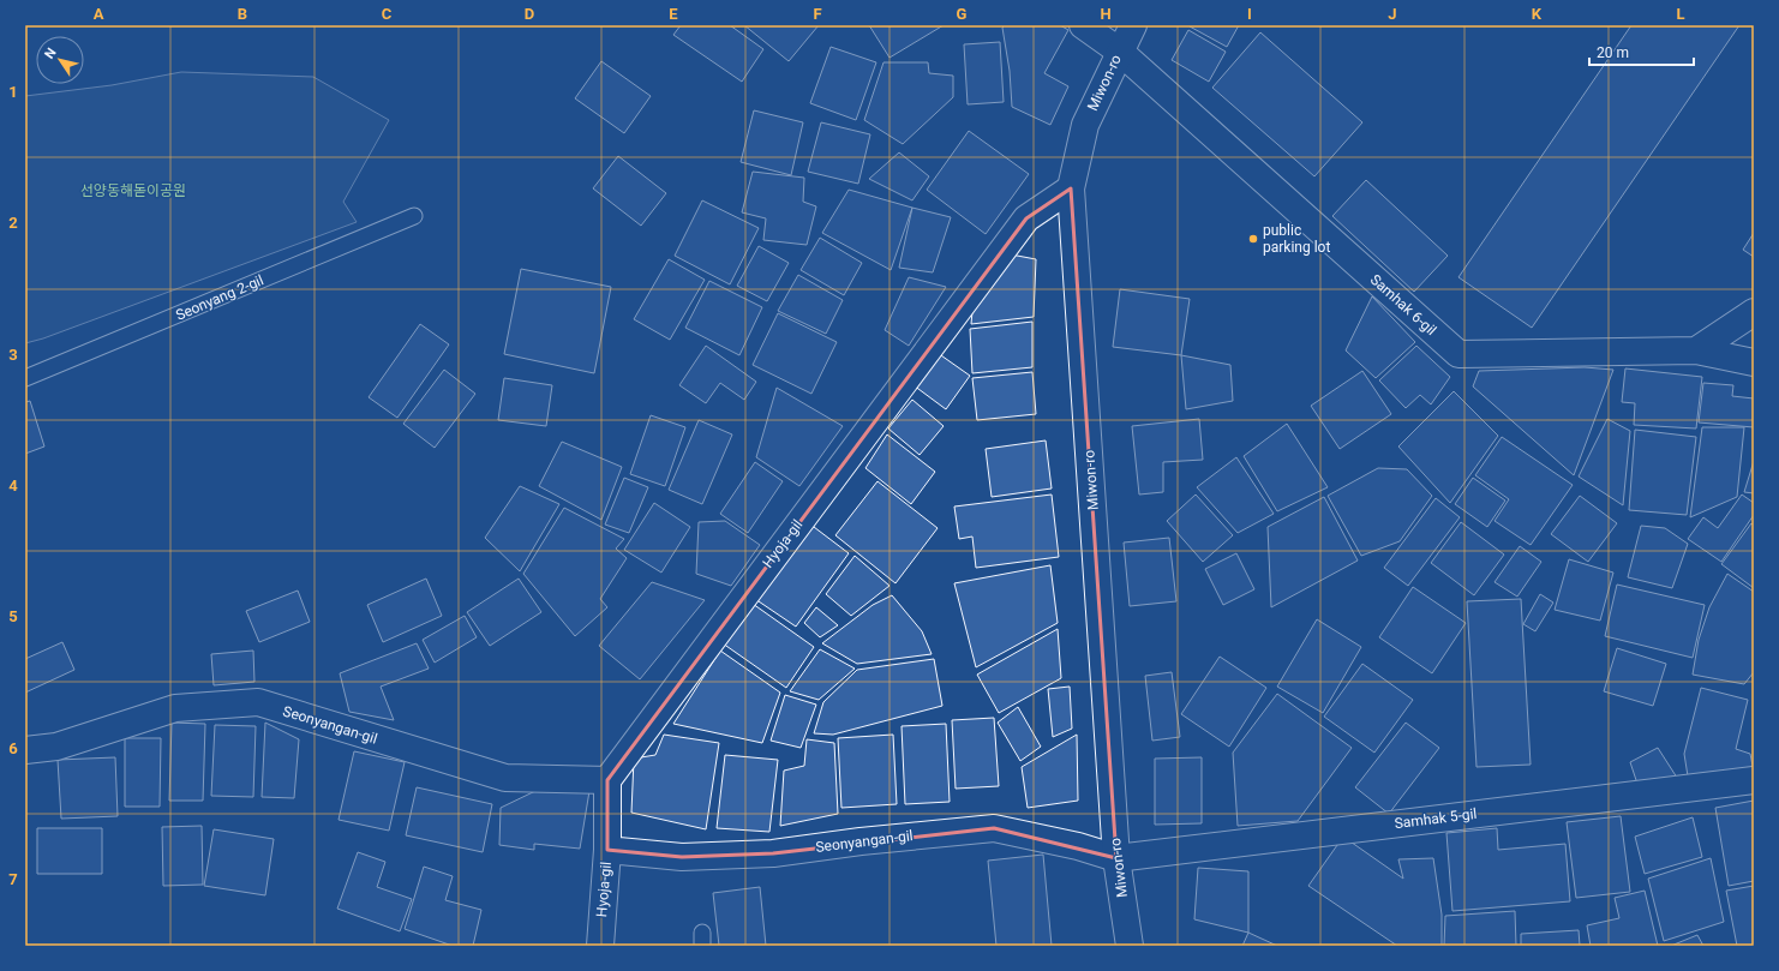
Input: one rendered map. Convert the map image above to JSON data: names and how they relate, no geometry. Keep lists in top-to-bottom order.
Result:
{
  "streets": {
    "street": [
      "Miwon-ro",
      "Samhak 6-gil",
      "Hyoja-gil",
      "Seonyangan-gil",
      "Samhak 5-gil"
    ],
    "lane": ["Seonyang 2-gil"]
  },
  "crossings": [
    ["Miwon-ro", "Samhak 6-gil"],
    ["Miwon-ro", "Hyoja-gil"],
    ["Miwon-ro", "Seonyangan-gil"],
    ["Miwon-ro", "Samhak 5-gil"],
    ["Hyoja-gil", "Seonyangan-gil"],
    ["Seonyangan-gil", "Samhak 5-gil"]
  ],
  "parks": ["선양동해돋이공원"],
  "places": ["public parking lot"],
  "scale_bar": "20 m",
  "north": "top left",
  "grid": {
    "columns": [
      "A",
      "B",
      "C",
      "D",
      "E",
      "F",
      "G",
      "H",
      "I",
      "J",
      "K",
      "L"
    ],
    "rows": [
      "1",
      "2",
      "3",
      "4",
      "5",
      "6",
      "7"
    ]
  }
}
